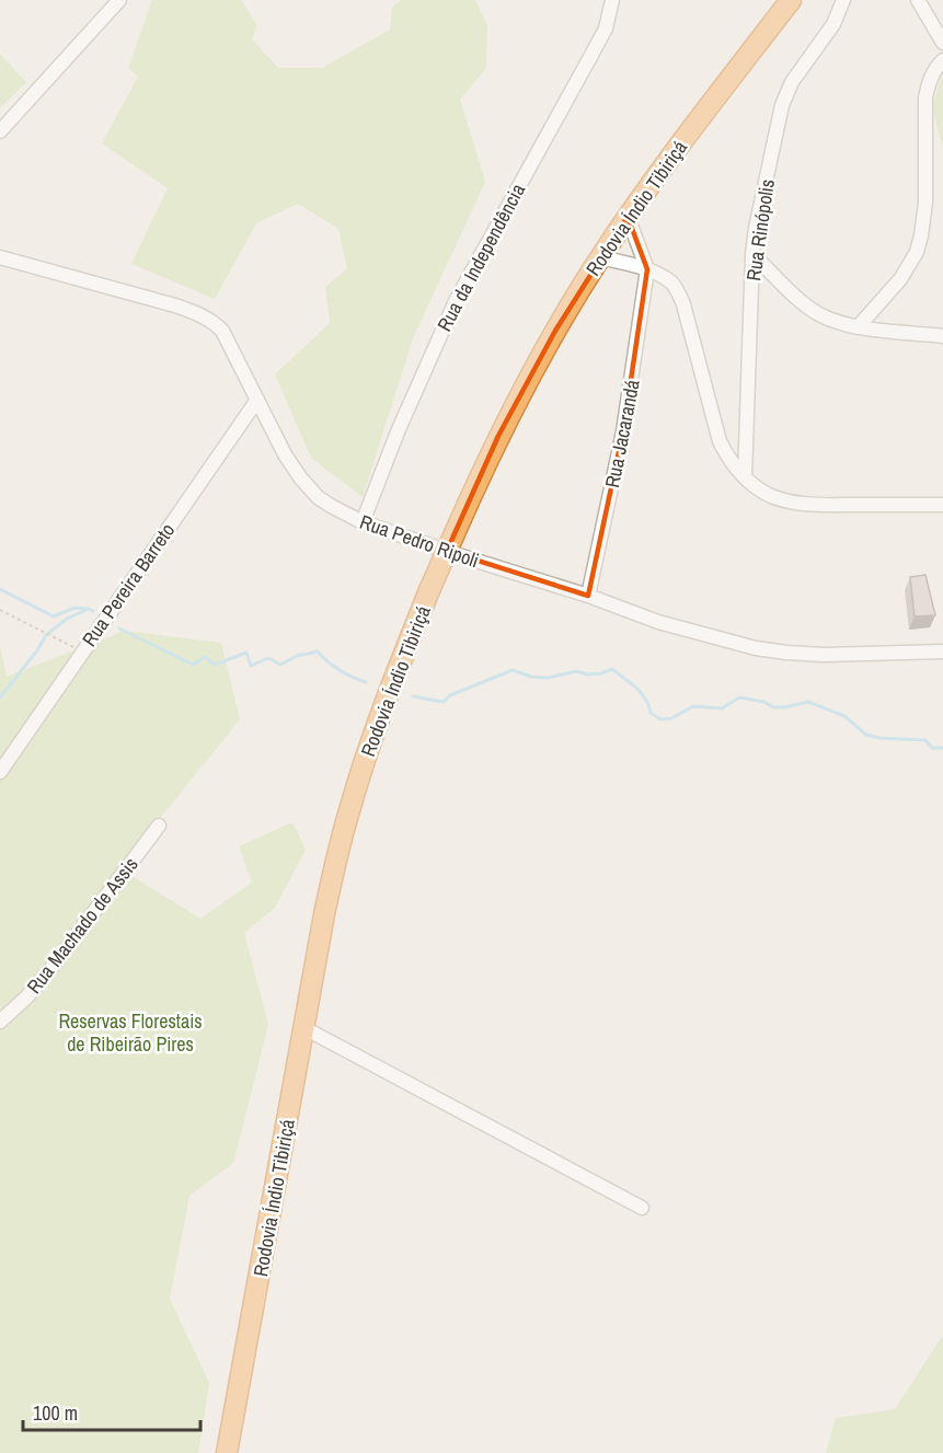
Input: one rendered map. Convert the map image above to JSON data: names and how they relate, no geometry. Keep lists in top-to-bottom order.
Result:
{
  "streets": {
    "highway": ["Rodovia Índio Tibiriçá"],
    "street": [
      "Rua Rinópolis",
      "Rua da Independência",
      "Rua Jacarandá",
      "Rua Pedro Ripoli",
      "Rua Pereira Barreto",
      "Rua Machado de Assis"
    ]
  },
  "crossings": [
    ["Rua da Independência", "Rua Pedro Ripoli"],
    ["Rua Jacarandá", "Rua Pedro Ripoli"],
    ["Rua Pedro Ripoli", "Rua Pereira Barreto"]
  ],
  "parks": ["Reservas Florestais de Ribeirão Pires"],
  "scale_bar": "100 m"
}
